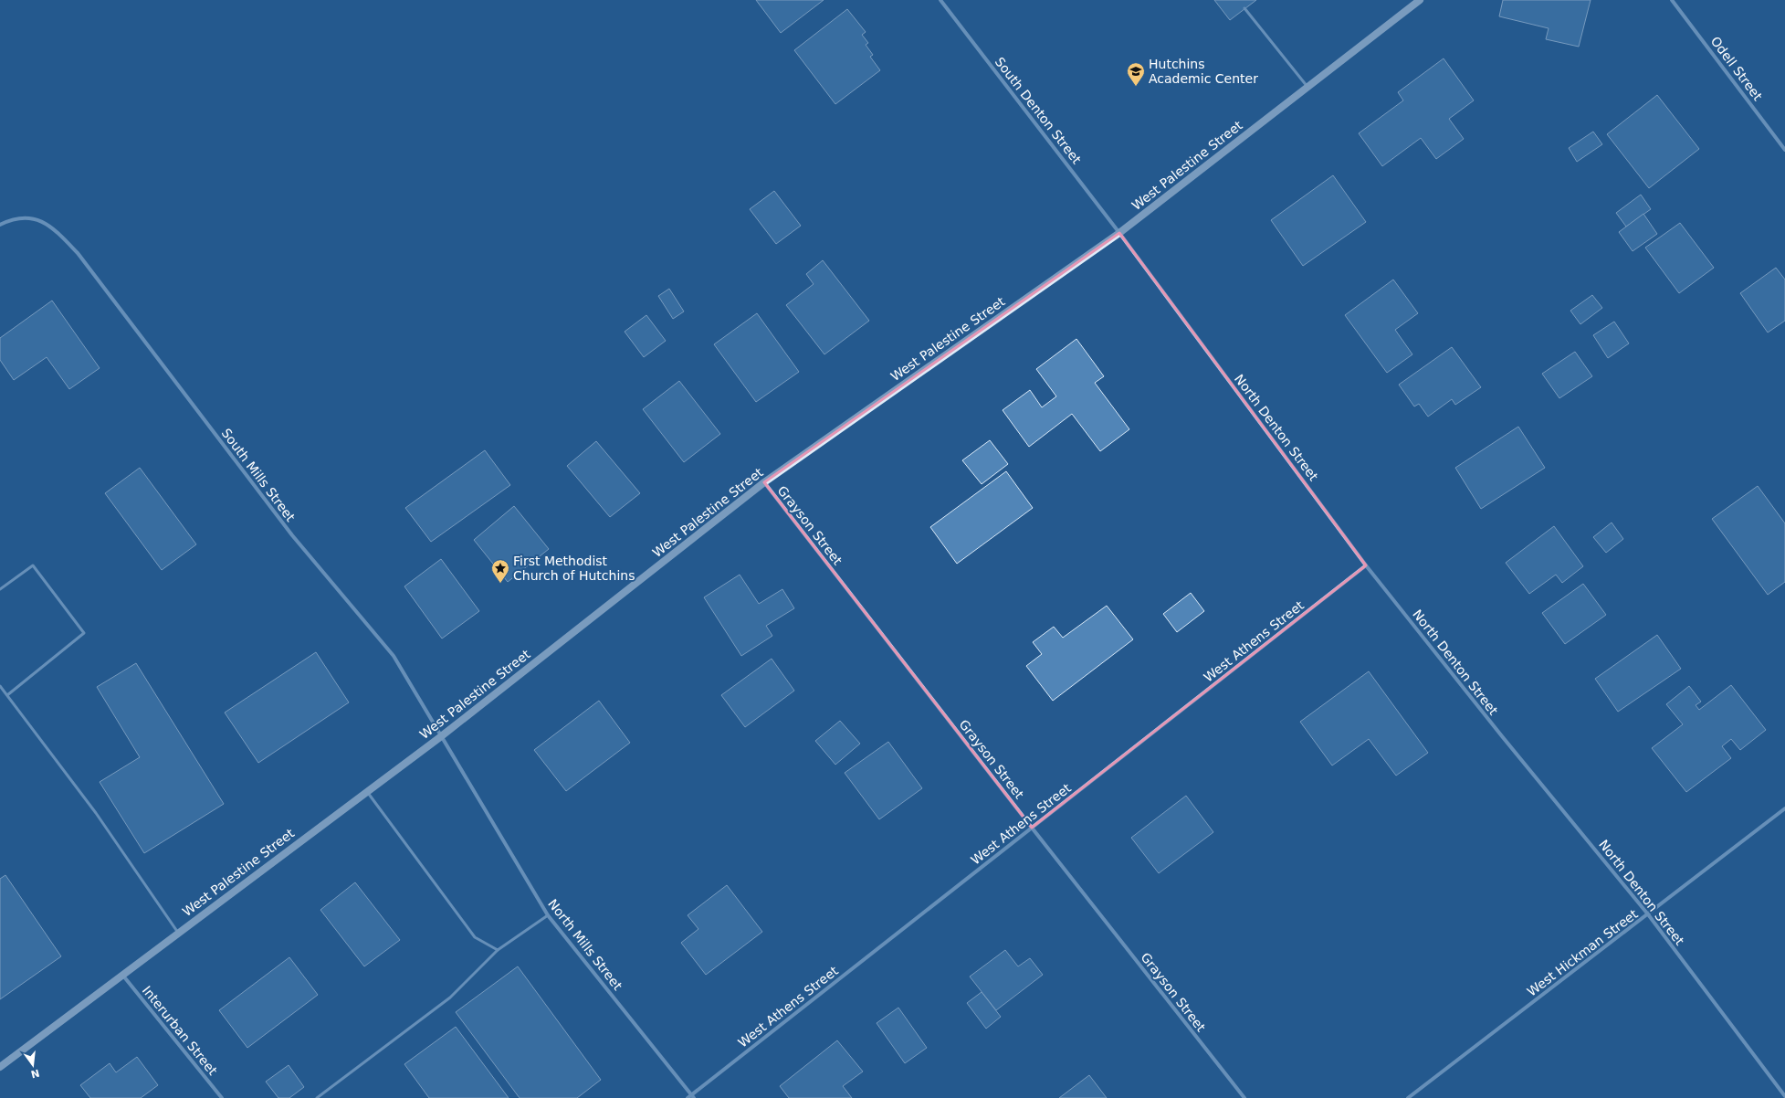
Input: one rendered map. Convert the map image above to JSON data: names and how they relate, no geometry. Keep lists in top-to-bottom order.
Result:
{
  "streets": {
    "street": [
      "Odell Street",
      "South Denton Street",
      "West Palestine Street",
      "North Denton Street",
      "South Mills Street",
      "Grayson Street",
      "West Athens Street",
      "North Mills Street",
      "West Hickman Street",
      "Interurban Street"
    ]
  },
  "crossings": [
    ["South Denton Street", "West Palestine Street"],
    ["South Denton Street", "North Denton Street"],
    ["West Palestine Street", "North Denton Street"],
    ["West Palestine Street", "South Mills Street"],
    ["West Palestine Street", "Grayson Street"],
    ["West Palestine Street", "North Mills Street"],
    ["West Palestine Street", "Interurban Street"],
    ["North Denton Street", "West Athens Street"],
    ["North Denton Street", "West Hickman Street"],
    ["South Mills Street", "North Mills Street"],
    ["Grayson Street", "West Athens Street"],
    ["West Athens Street", "North Mills Street"]
  ],
  "places": {
    "school or university": ["Hutchins Academic Center"],
    "place": ["First Methodist Church of Hutchins"]
  },
  "north": "bottom"
}
